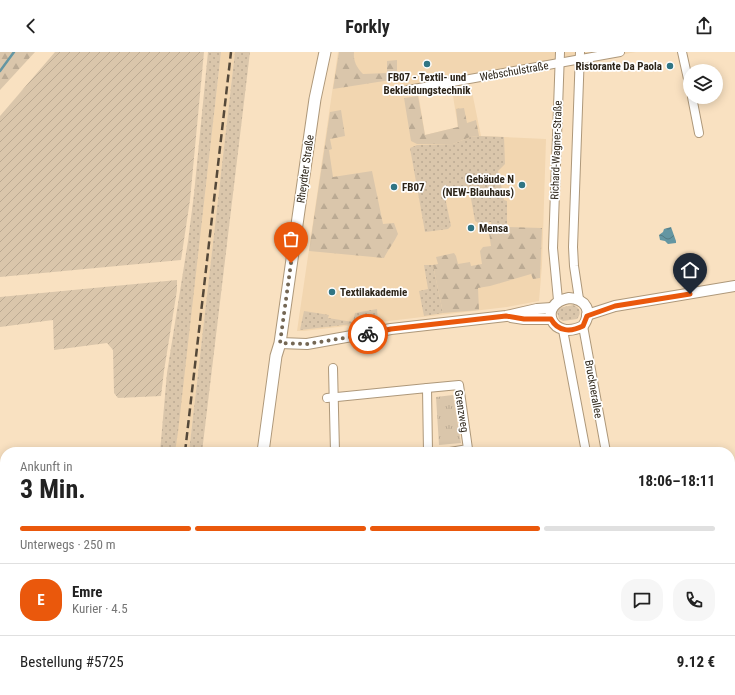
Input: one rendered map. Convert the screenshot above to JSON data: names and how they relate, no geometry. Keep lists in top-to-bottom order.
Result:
{
  "streets": {
    "main road": ["Rheydter Straße"],
    "street": [
      "Webschulstraße",
      "Richard-Wagner-Straße",
      "Brucknerallee",
      "Grenzweg"
    ]
  },
  "crossings": [
    ["Webschulstraße", "Richard-Wagner-Straße"],
    ["Richard-Wagner-Straße", "Brucknerallee"]
  ],
  "places": [
    "FB07 - Textil- und Bekleidungstechnik",
    "Ristorante Da Paola",
    "Gebäude N (NEW-Blauhaus)",
    "FB07",
    "Mensa",
    "Textilakademie"
  ],
  "page": {
    "header": "Forkly",
    "heading": ["3 Min.", "Ankunft in", "18:06–18:11"],
    "panel": [
      "Emre",
      "Kurier · 4.5",
      "Bestellung #5725",
      "9.12 €"
    ],
    "bar": "Unterwegs · 250 m",
    "round": "E"
  }
}
